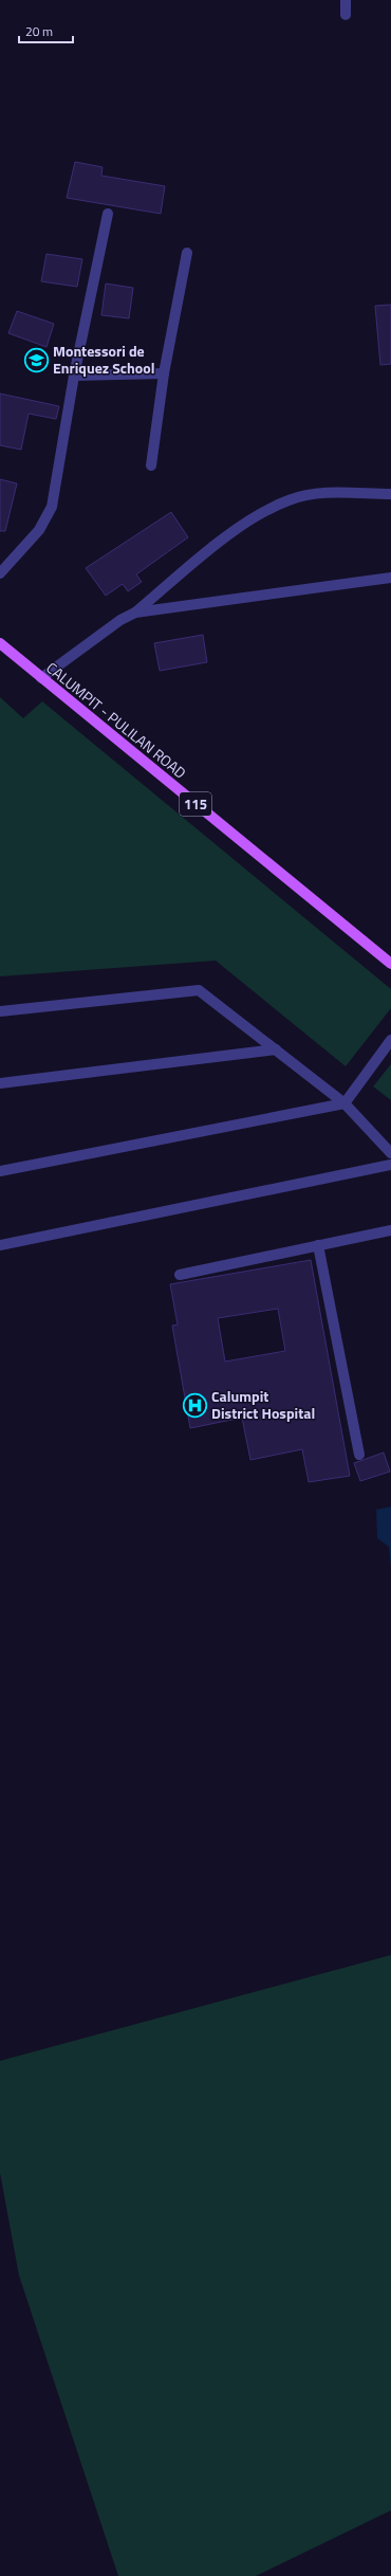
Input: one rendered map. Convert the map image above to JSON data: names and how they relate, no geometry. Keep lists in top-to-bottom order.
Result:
{
  "streets": {
    "main road": ["CALUMPIT - PULILAN ROAD", "115"]
  },
  "places": {
    "school or university": ["Montessori de Enriquez School"],
    "hospital": ["Calumpit District Hospital"]
  },
  "scale_bar": "20 m"
}
